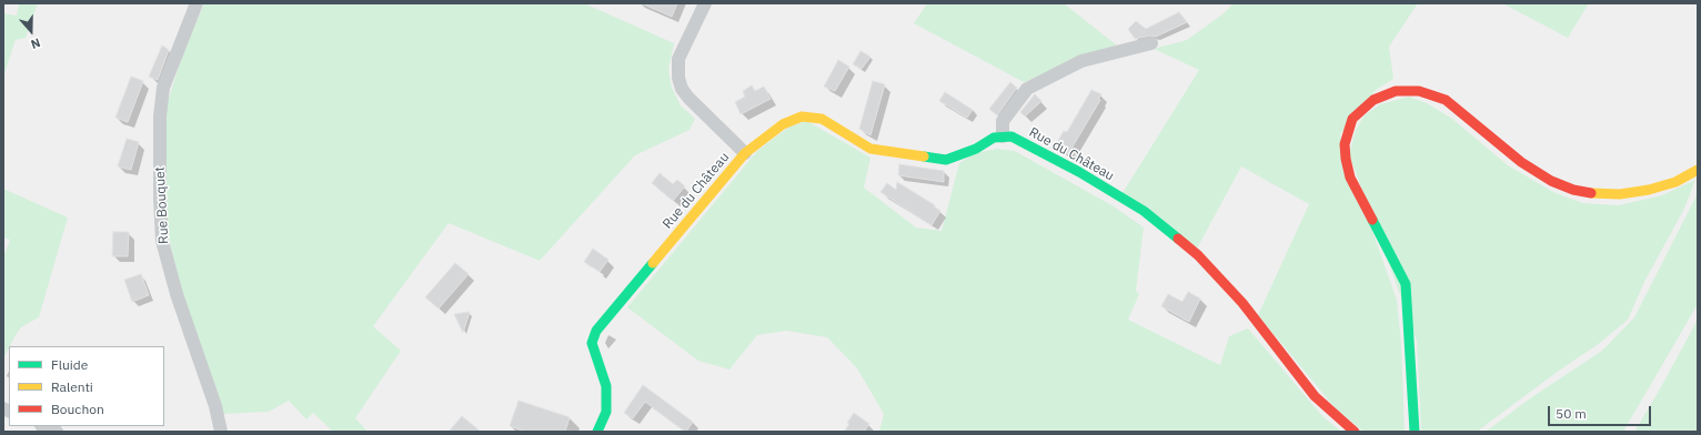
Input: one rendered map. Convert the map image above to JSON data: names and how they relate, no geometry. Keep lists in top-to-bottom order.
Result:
{
  "streets": {
    "street": ["Rue du Château", "Rue Bouquet"]
  },
  "legend": ["Fluide", "Ralenti", "Bouchon"],
  "scale_bar": "50 m",
  "north": "bottom"
}
